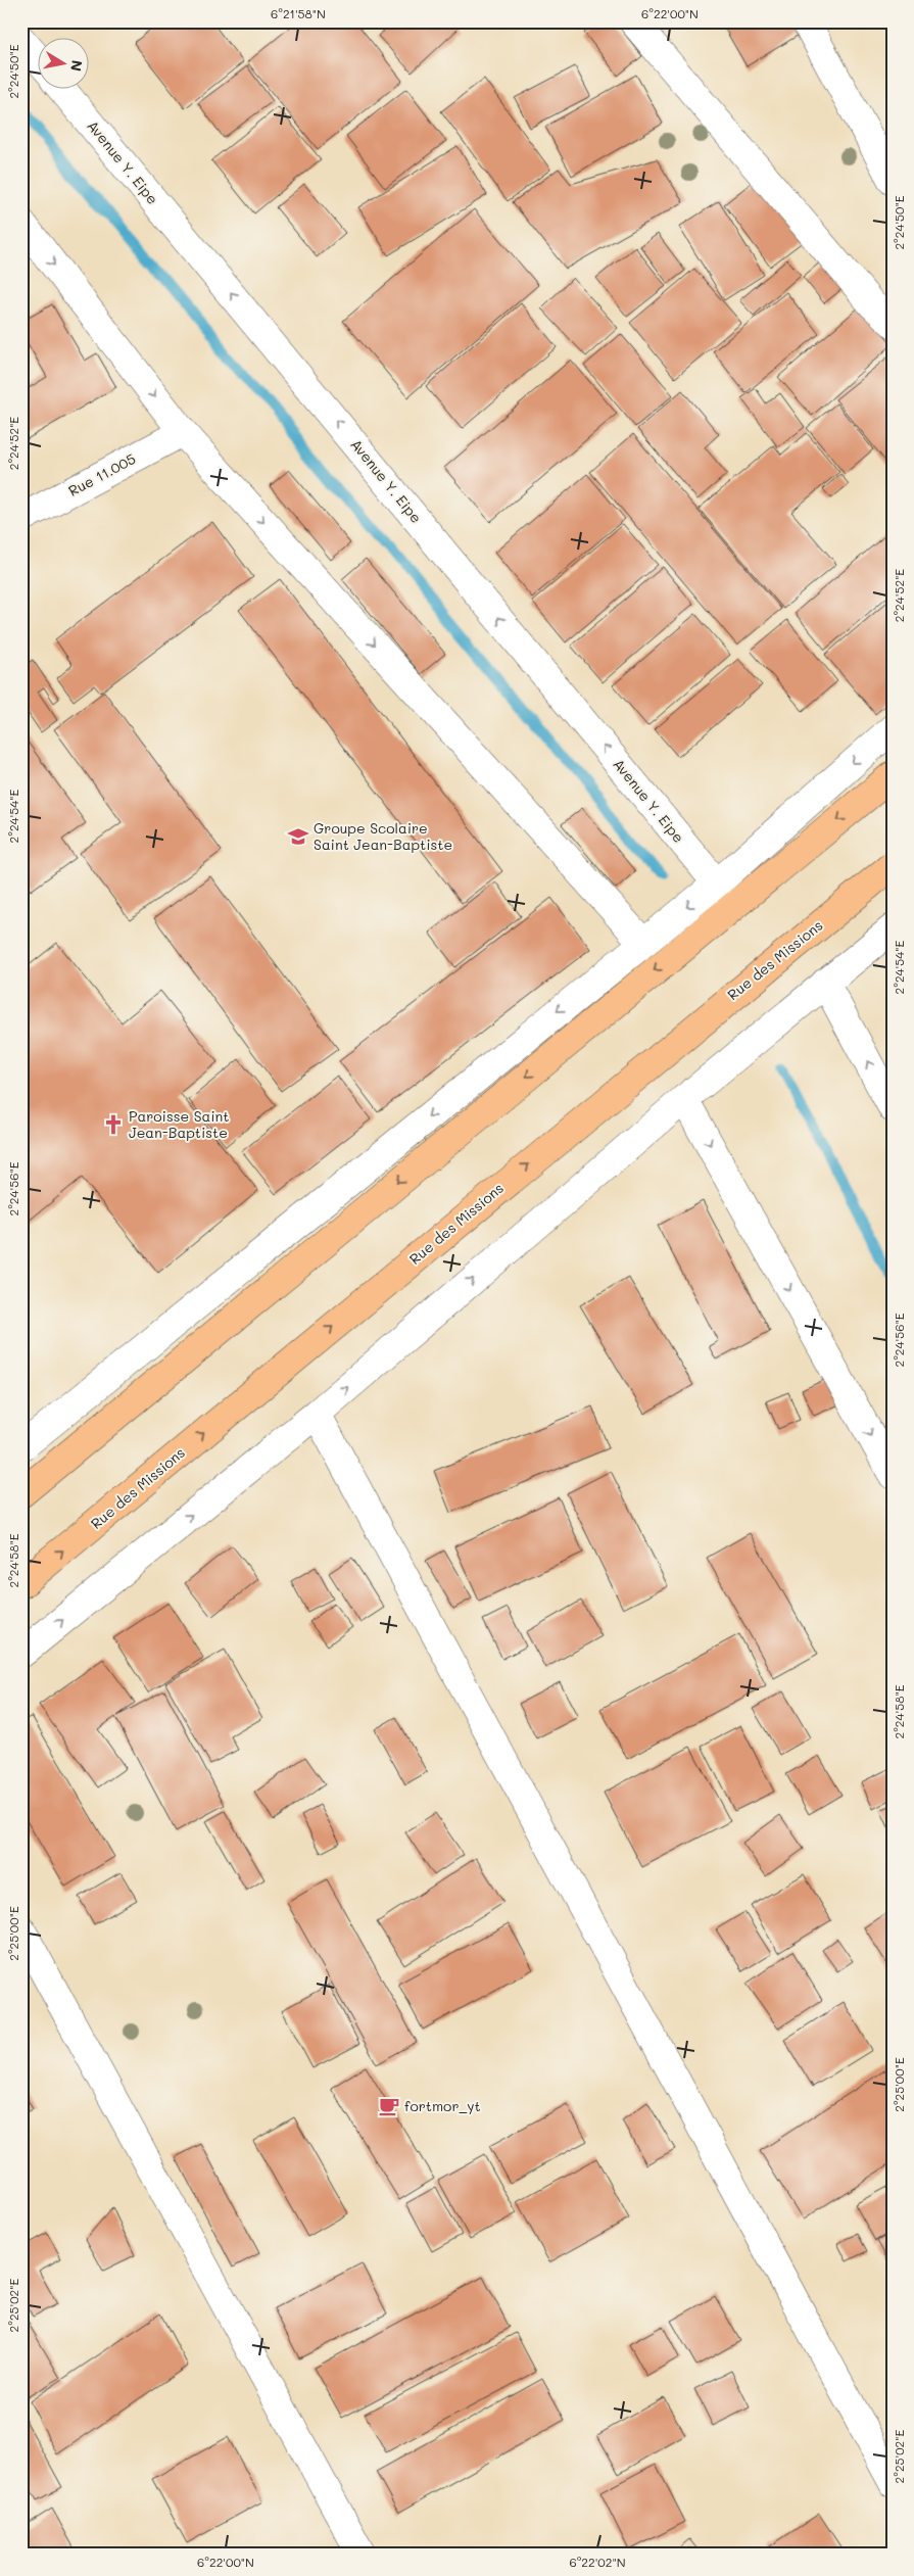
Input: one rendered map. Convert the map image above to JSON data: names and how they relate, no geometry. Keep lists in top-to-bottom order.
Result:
{
  "streets": {
    "highway": ["Rue des Missions"],
    "street": ["Avenue Y. Eipe", "Rue 11.005"]
  },
  "places": {
    "school or university": ["Groupe Scolaire Saint Jean-Baptiste"],
    "church": ["Paroisse Saint Jean-Baptiste"],
    "cafe": ["fortmor_yt"]
  },
  "north": "right",
  "coordinates": [
    "6°21'58\"N",
    "6°22'00\"N",
    "2°24'50\"E",
    "2°24'52\"E",
    "2°24'54\"E",
    "2°24'56\"E",
    "2°24'58\"E",
    "2°25'00\"E",
    "2°25'02\"E",
    "6°22'02\"N"
  ]
}
